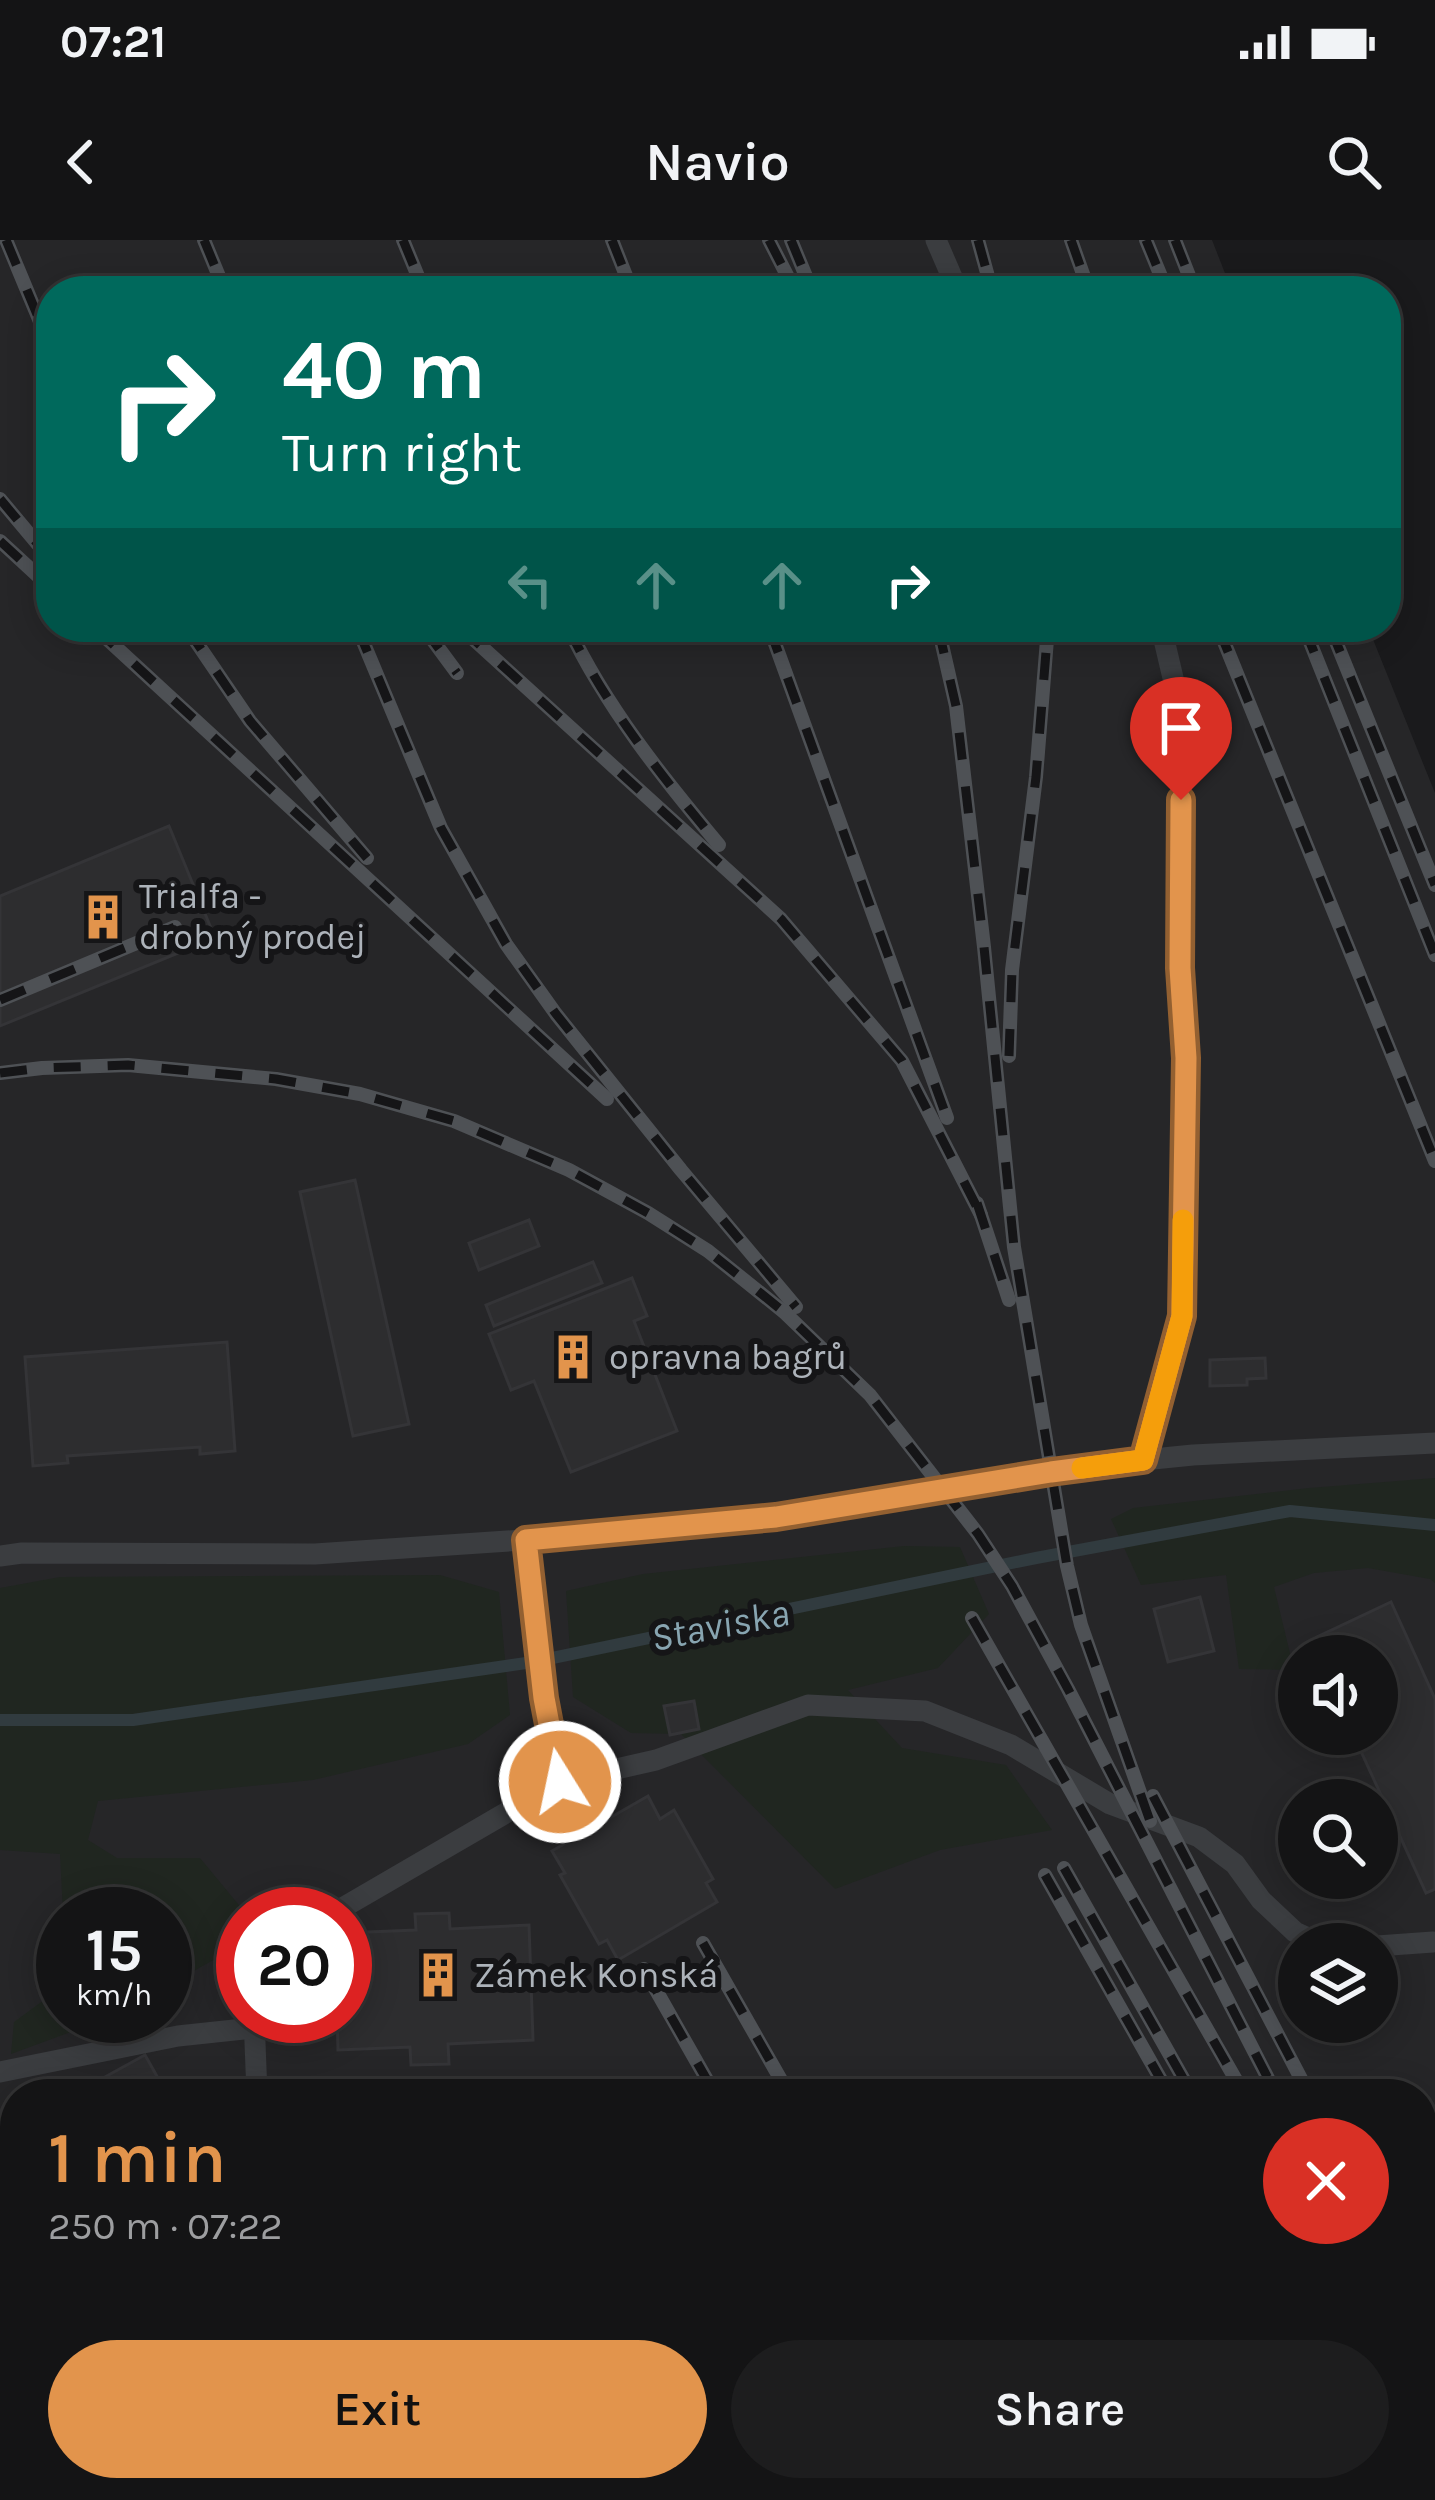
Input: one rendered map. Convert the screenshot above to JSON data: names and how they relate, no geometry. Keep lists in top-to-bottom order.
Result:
{
  "water": ["Staviska"],
  "places": {
    "building": ["Trialfa - drobný prodej", "opravna bagrů", "Zámek Konská"]
  },
  "page": {
    "status": "07:21",
    "header": "Navio",
    "turn": ["40 m", "Turn right"],
    "speed": "15 km/h",
    "limit": "20",
    "heading": ["1 min", "250 m · 07:22"],
    "buttons": ["Exit", "Share"]
  }
}
